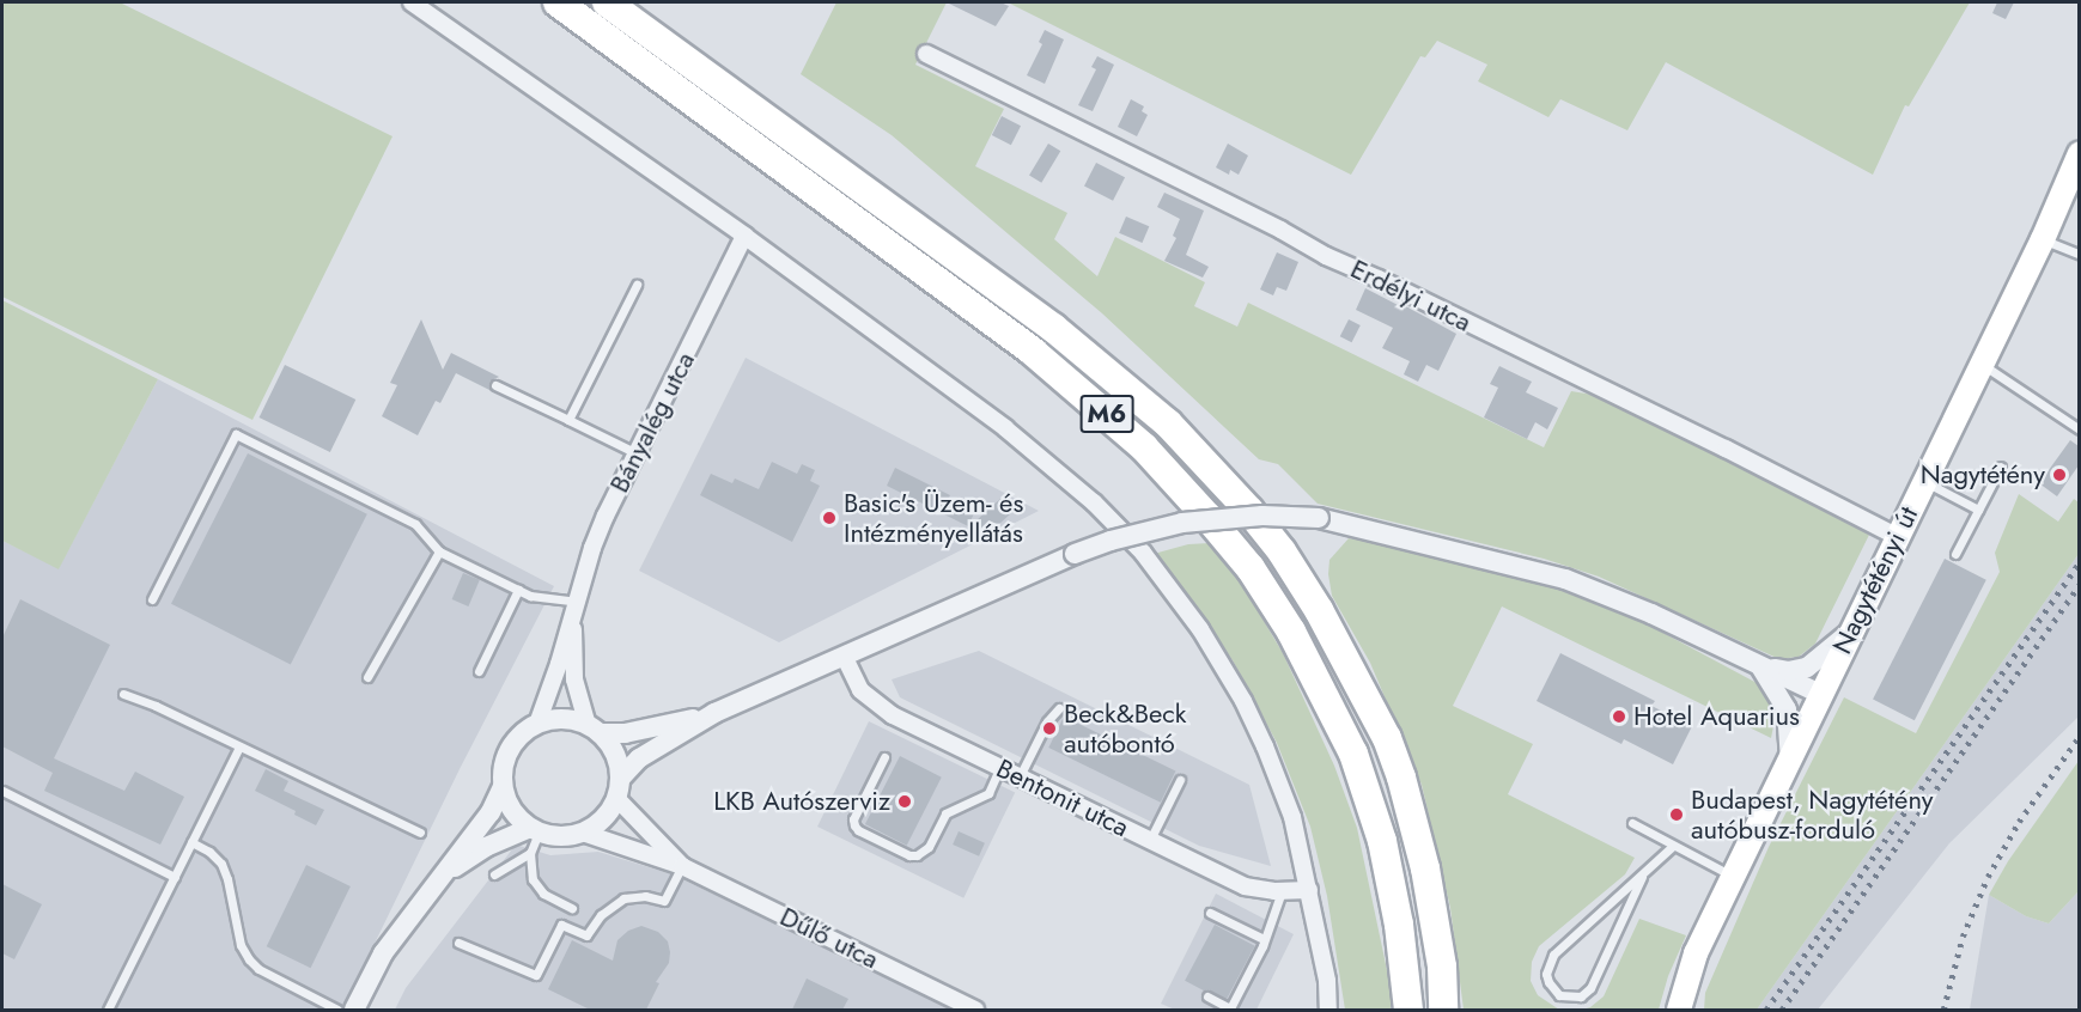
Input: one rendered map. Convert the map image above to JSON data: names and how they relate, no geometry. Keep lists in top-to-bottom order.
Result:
{
  "streets": {
    "highway": ["M6"],
    "main road": ["Nagytétényi út"],
    "street": [
      "Erdélyi utca",
      "Bányalég utca",
      "Bentonit utca",
      "Dűlő utca"
    ]
  },
  "crossings": [
    ["Erdélyi utca", "Nagytétényi út"],
    ["Bányalég utca", "Dűlő utca"]
  ],
  "places": [
    "Nagytétény",
    "Basic's Üzem- és Intézményellátás",
    "Hotel Aquarius",
    "Beck&Beck autóbontó",
    "LKB Autószerviz",
    "Budapest, Nagytétény autóbusz-forduló"
  ]
}
